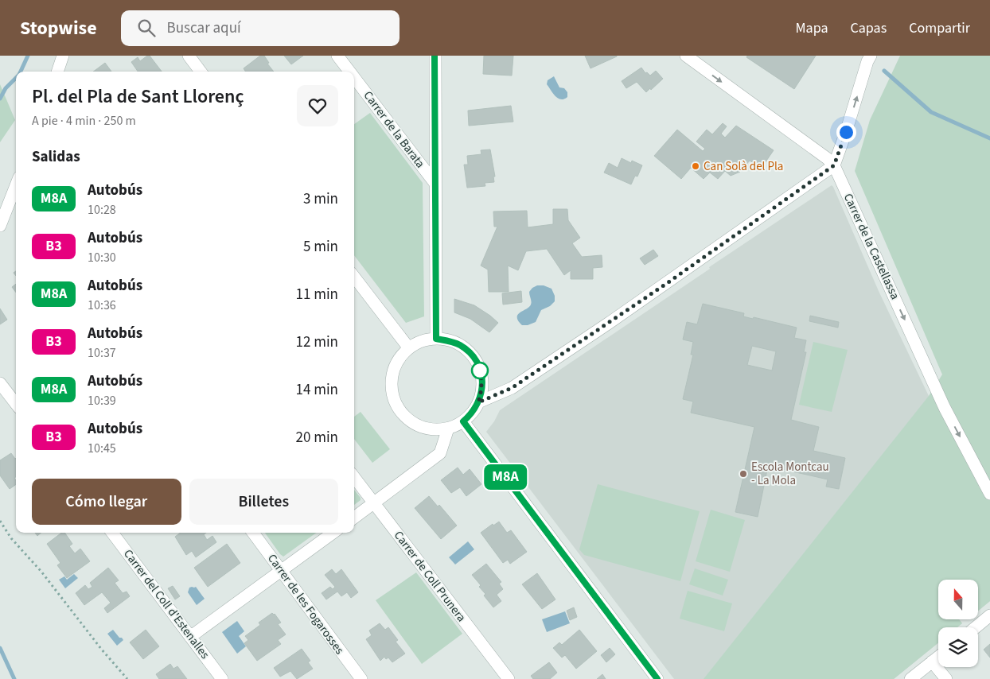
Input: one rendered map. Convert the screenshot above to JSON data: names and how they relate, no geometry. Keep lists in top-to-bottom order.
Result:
{
  "streets": {
    "street": [
      "Carrer de la Barata",
      "Carrer de la Castellassa",
      "Carrer de Coll Prunera",
      "Carrer del Coll d'Estenalles",
      "Carrer de les Fogarosses"
    ]
  },
  "one_way": ["Carrer de la Castellassa"],
  "places": ["Can Solà del Pla", "Escola Montcau - La Mola"],
  "lines": ["bus line M8A"],
  "north": "top",
  "page": {
    "header": "Stopwise",
    "search": "Buscar aquí",
    "nav": ["Mapa", "Capas", "Compartir"],
    "on_map": "M8A",
    "heading": [
      ["Pl. del Pla de Sant Llorenç", "A pie · 4 min · 250 m"],
      "Salidas"
    ],
    "list": [
      {
        "mark": "M8A",
        "name": "Autobús",
        "note": "10:28",
        "value": "3 min"
      },
      {
        "mark": "B3",
        "name": "Autobús",
        "note": "10:30",
        "value": "5 min"
      },
      {
        "mark": "M8A",
        "name": "Autobús",
        "note": "10:36",
        "value": "11 min"
      },
      {
        "mark": "B3",
        "name": "Autobús",
        "note": "10:37",
        "value": "12 min"
      },
      {
        "mark": "M8A",
        "name": "Autobús",
        "note": "10:39",
        "value": "14 min"
      },
      {
        "mark": "B3",
        "name": "Autobús",
        "note": "10:45",
        "value": "20 min"
      }
    ],
    "buttons": ["Cómo llegar", "Billetes"]
  }
}
